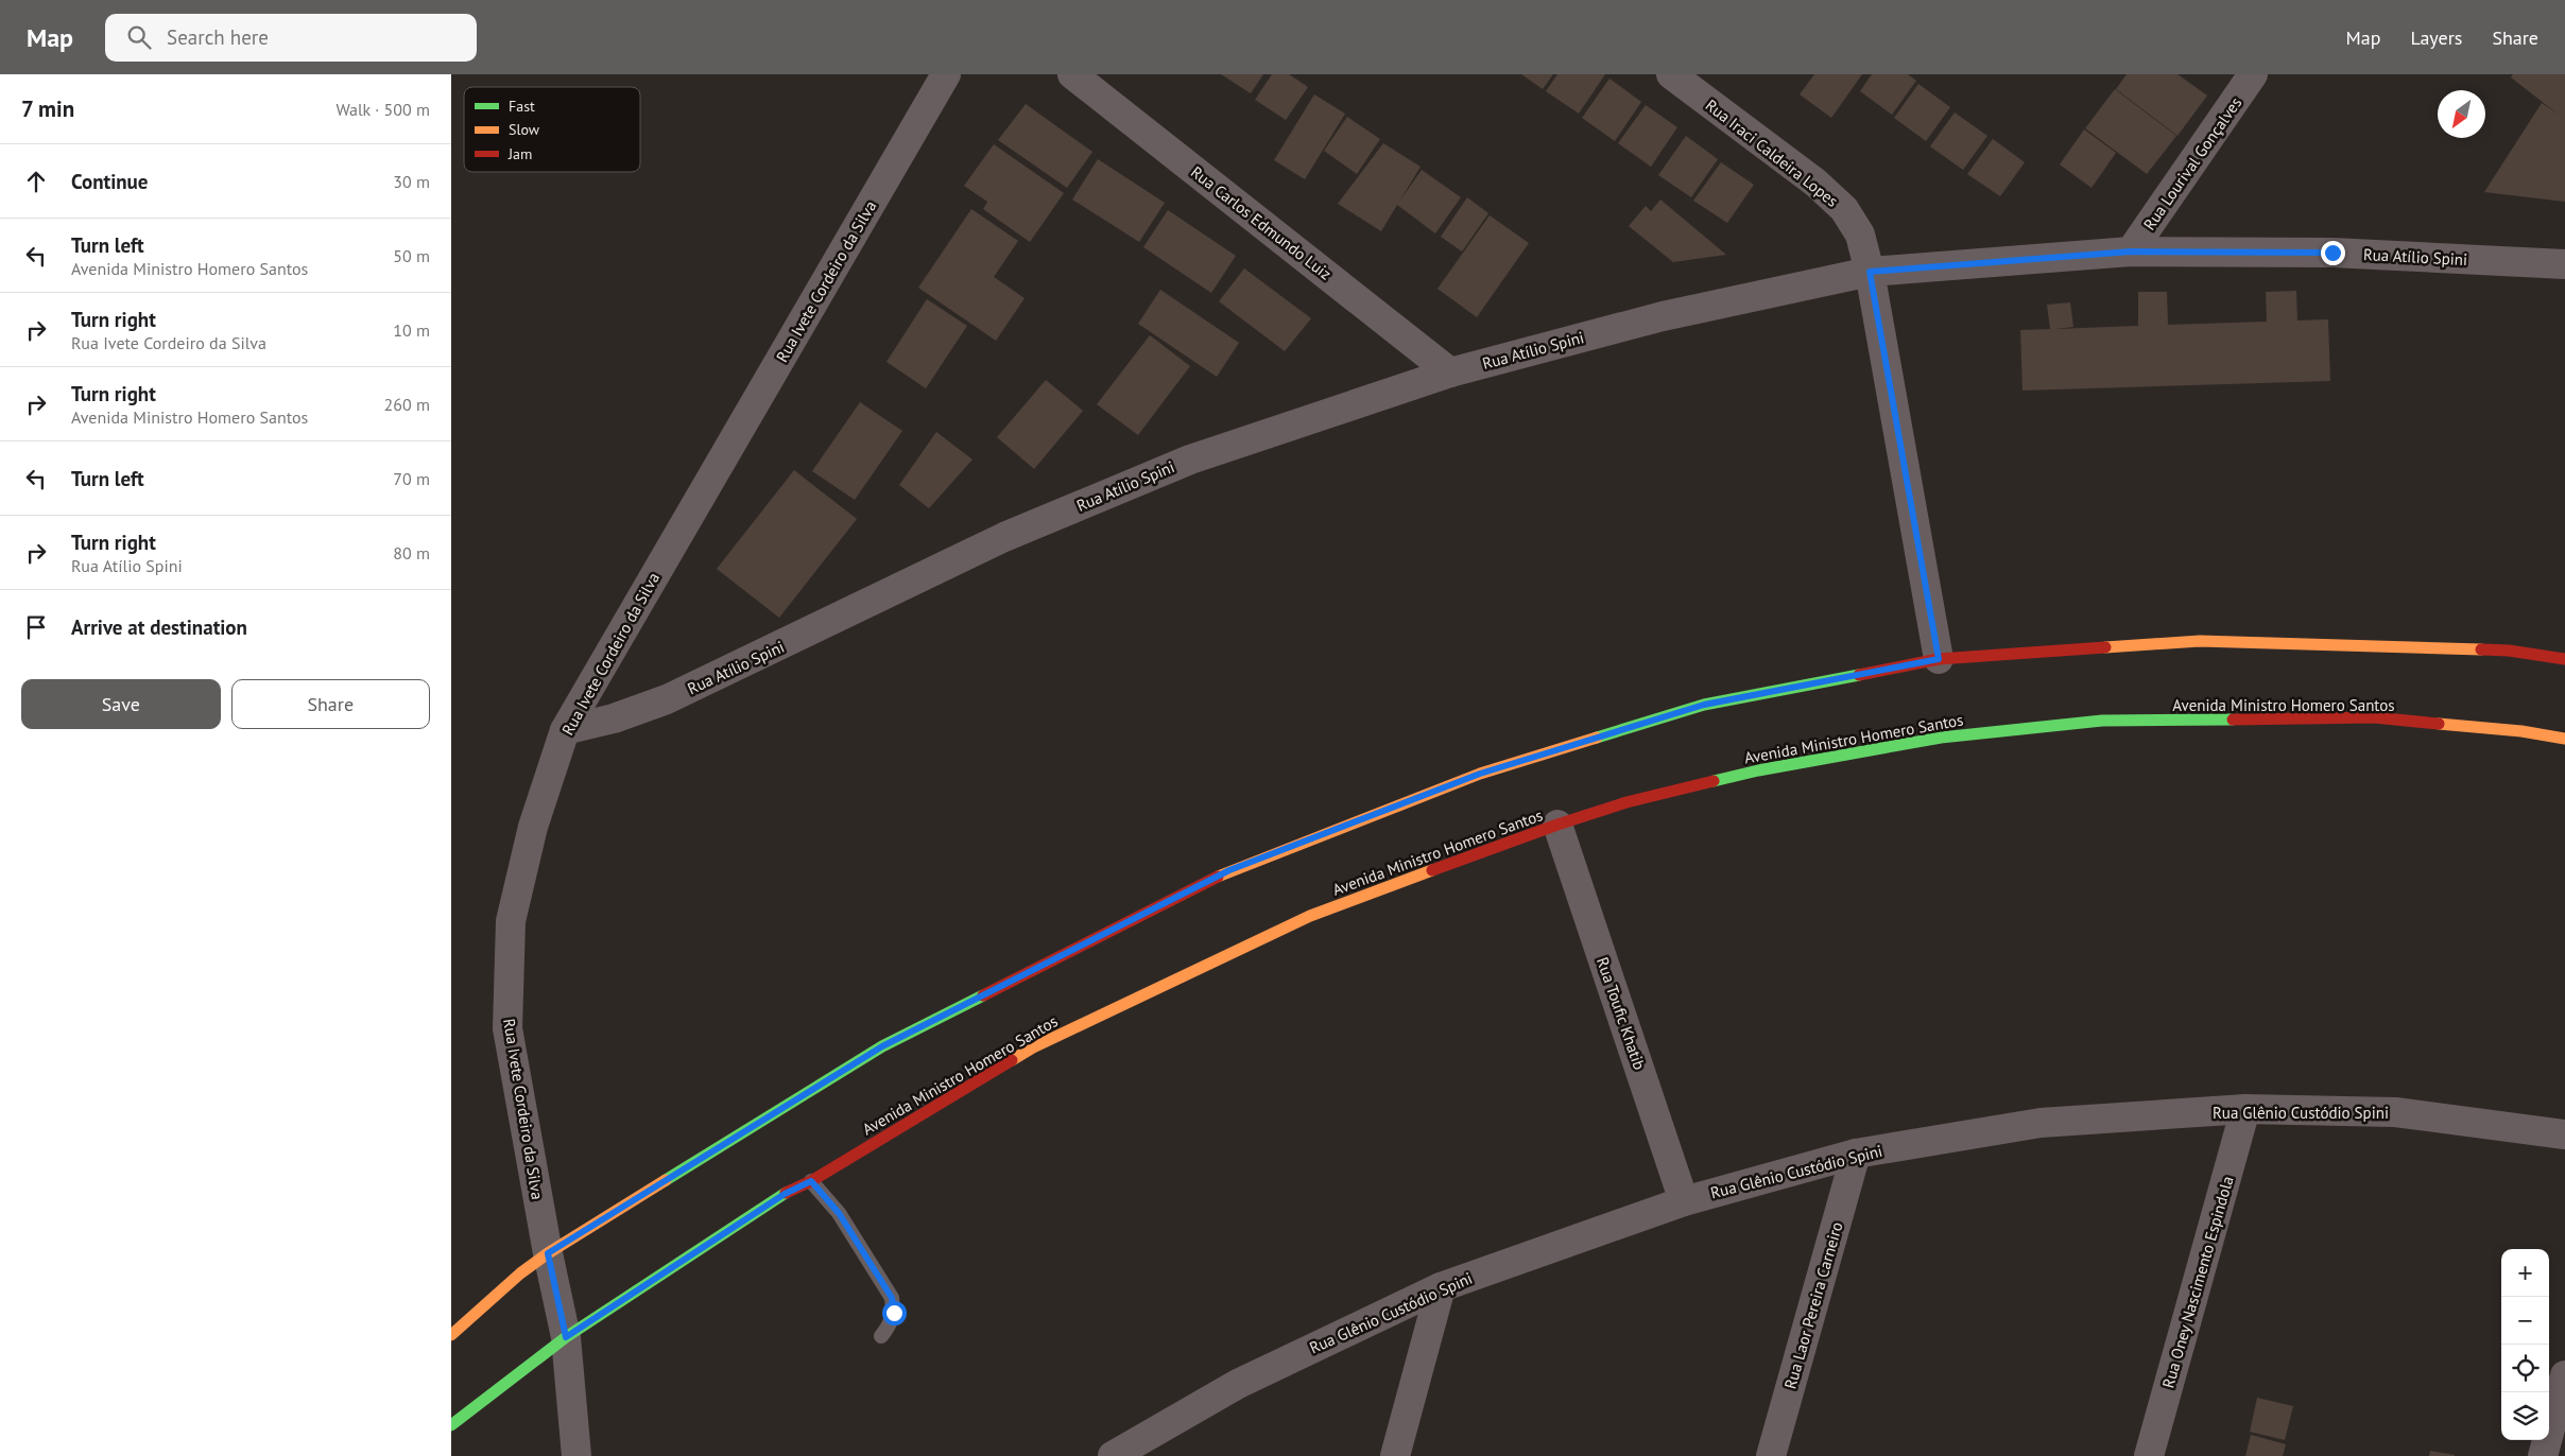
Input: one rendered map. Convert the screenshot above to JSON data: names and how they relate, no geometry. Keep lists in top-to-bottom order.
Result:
{
  "streets": {
    "street": [
      "Rua Iraci Caldeira Lopes",
      "Rua Lourival Gonçalves",
      "Rua Carlos Edmundo Luiz",
      "Rua Atílio Spini",
      "Rua Ivete Cordeiro da Silva",
      "Avenida Ministro Homero Santos",
      "Rua Toufic Khatib",
      "Rua Glênio Custódio Spini",
      "Rua Oney Nascimento Espindola",
      "Rua Laor Pereira Carneiro"
    ]
  },
  "crossings": [
    ["Rua Iraci Caldeira Lopes", "Rua Atílio Spini"],
    ["Rua Lourival Gonçalves", "Rua Atílio Spini"],
    ["Rua Carlos Edmundo Luiz", "Rua Atílio Spini"],
    ["Rua Atílio Spini", "Rua Ivete Cordeiro da Silva"],
    ["Rua Ivete Cordeiro da Silva", "Avenida Ministro Homero Santos"],
    ["Avenida Ministro Homero Santos", "Rua Toufic Khatib"],
    ["Rua Toufic Khatib", "Rua Glênio Custódio Spini"],
    ["Rua Glênio Custódio Spini", "Rua Oney Nascimento Espindola"],
    ["Rua Glênio Custódio Spini", "Rua Laor Pereira Carneiro"]
  ],
  "legend": ["Fast", "Slow", "Jam"],
  "north": "bottom left",
  "page": {
    "header": "Map",
    "search": "Search here",
    "nav": ["Map", "Layers", "Share"],
    "heading": ["7 min", "Walk · 500 m"],
    "list": [
      ["Continue", "30 m"],
      ["Turn left", "Avenida Ministro Homero Santos", "50 m"],
      ["Turn right", "Rua Ivete Cordeiro da Silva", "10 m"],
      ["Turn right", "Avenida Ministro Homero Santos", "260 m"],
      ["Turn left", "70 m"],
      ["Turn right", "Rua Atílio Spini", "80 m"],
      "Arrive at destination"
    ],
    "buttons": ["Save", "Share"],
    "map_buttons": ["+", "−"]
  }
}
